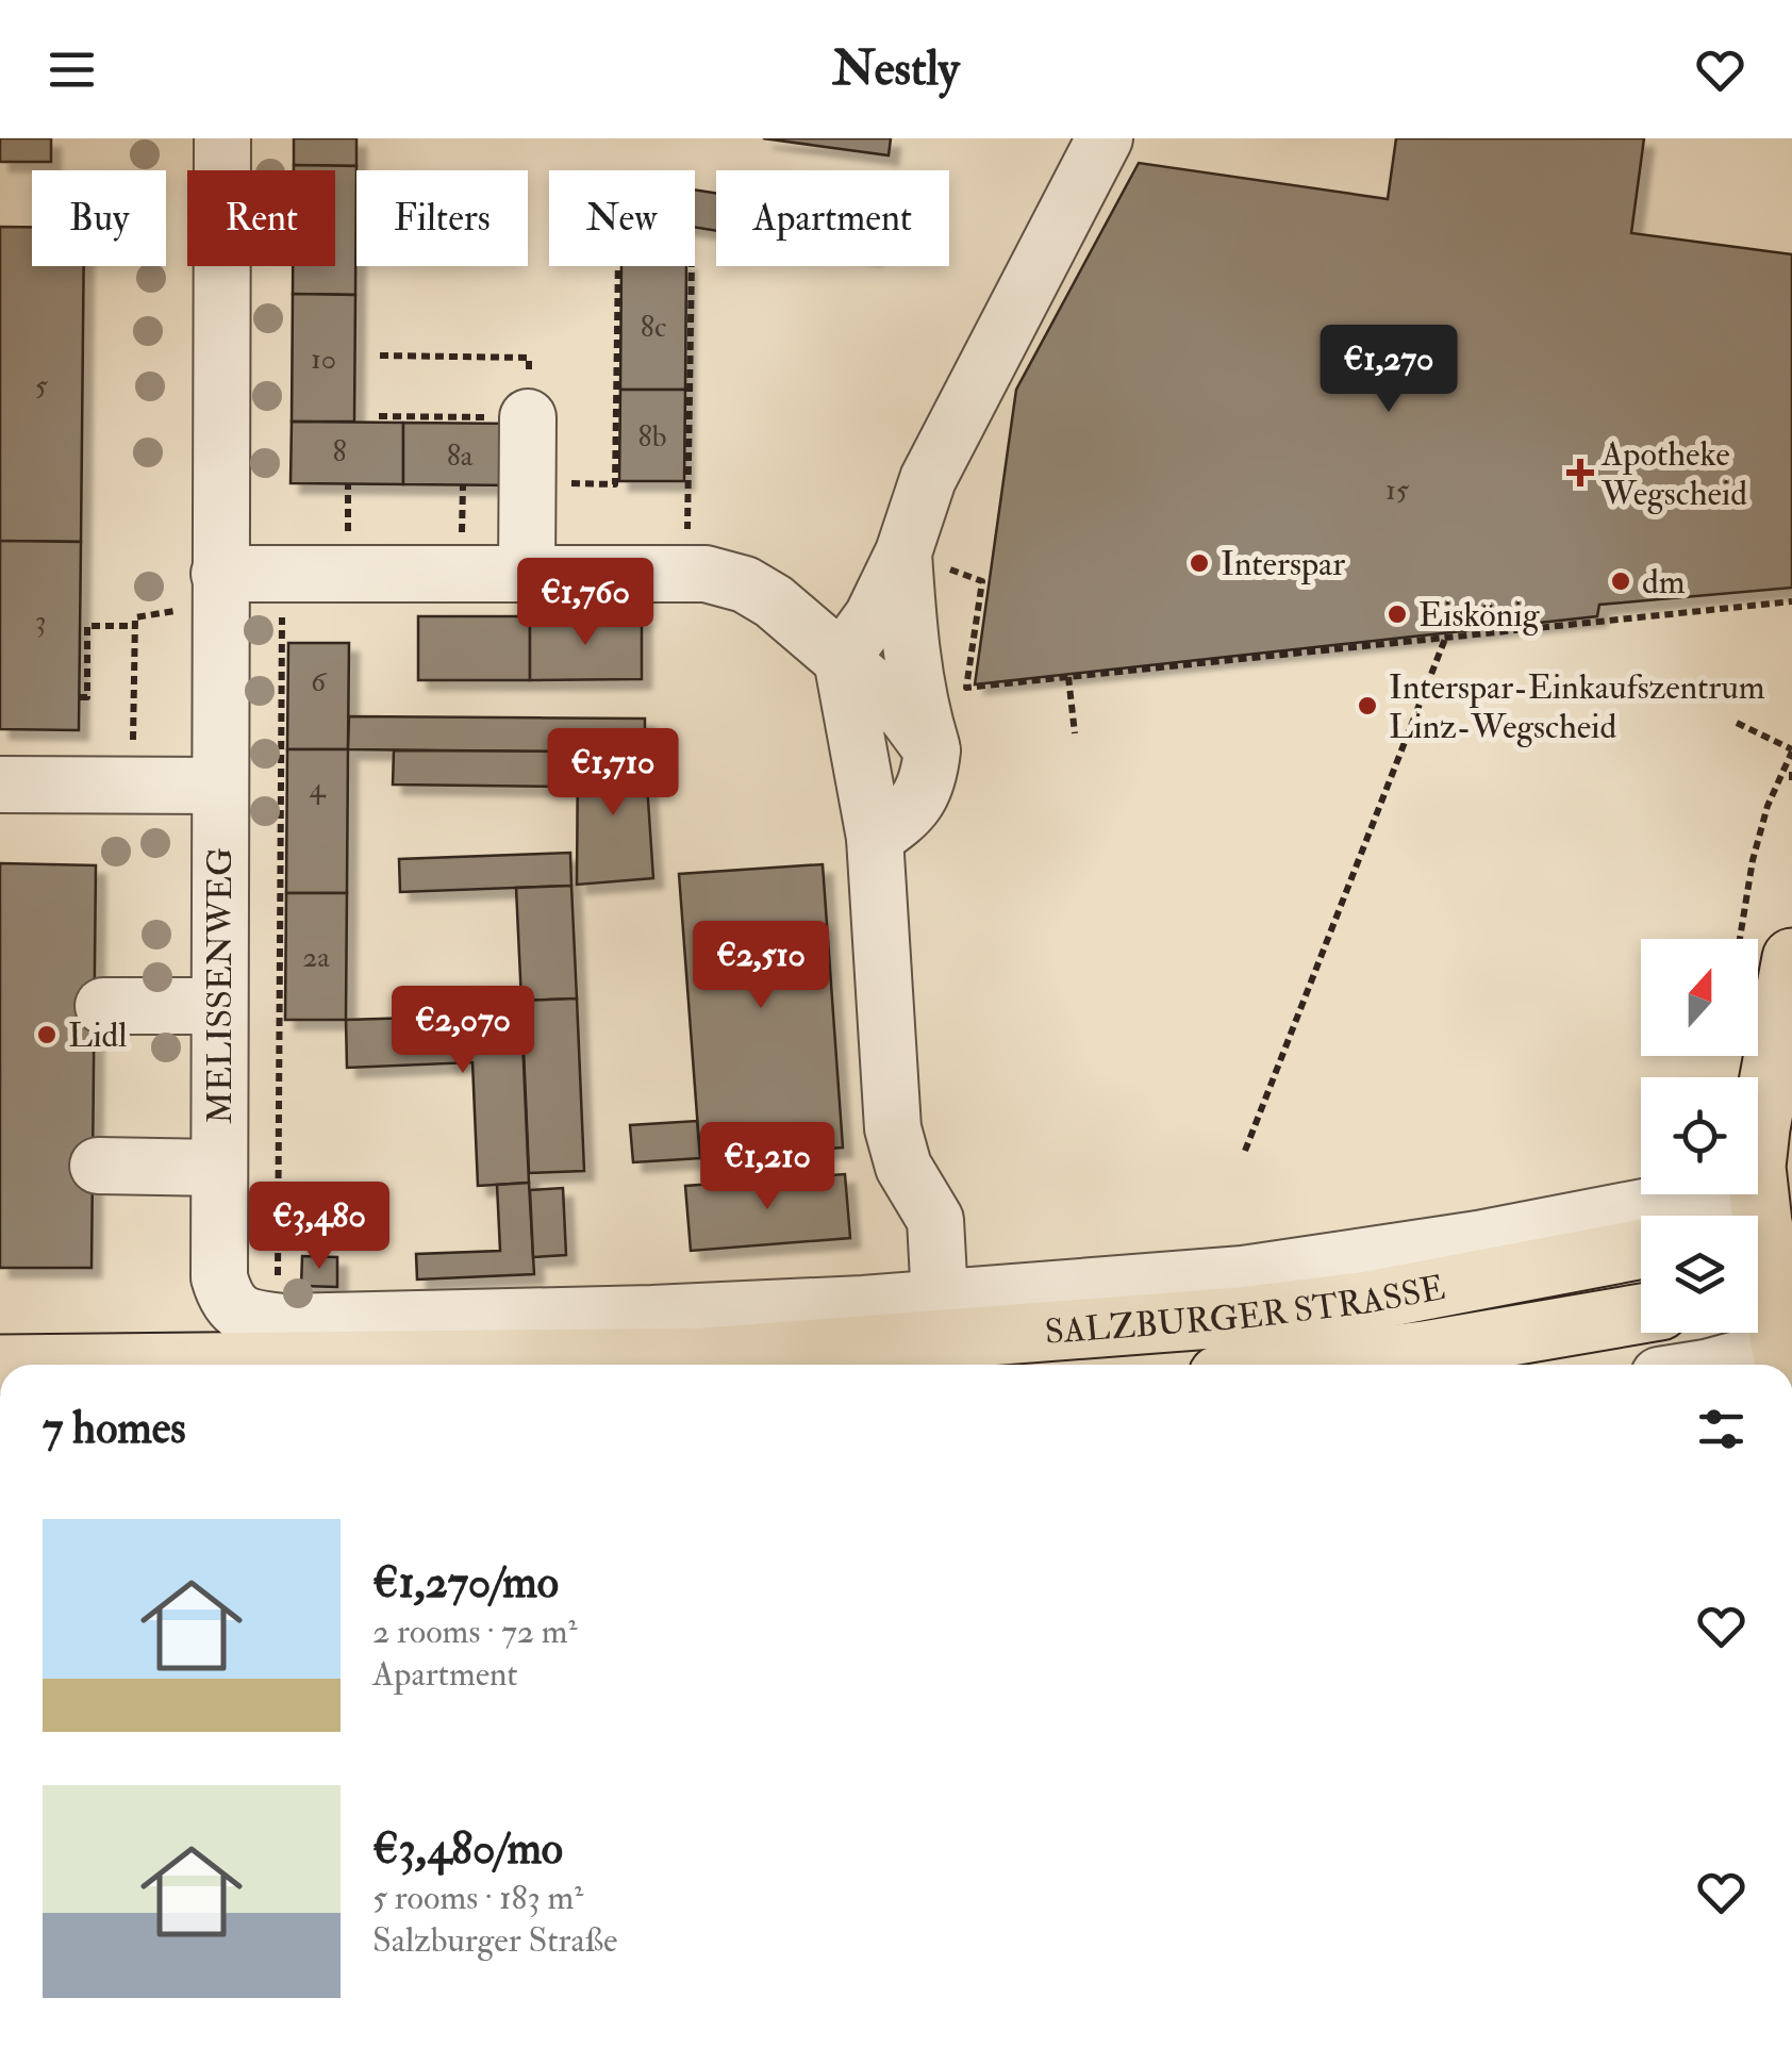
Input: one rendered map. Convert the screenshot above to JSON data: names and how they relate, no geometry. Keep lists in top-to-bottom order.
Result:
{
  "streets": {
    "main road": ["SALZBURGER STRASSE"],
    "street": ["MELISSENWEG"]
  },
  "places": {
    "health": ["Apotheke Wegscheid"],
    "other": [
      "Interspar",
      "dm",
      "Eiskönig",
      "Interspar-Einkaufszentrum Linz-Wegscheid",
      "Lidl"
    ]
  },
  "house_numbers": [
    "8c",
    "10",
    "5",
    "8b",
    "8",
    "8a",
    "15",
    "3",
    "6",
    "4",
    "2a"
  ],
  "north": "top",
  "page": {
    "header": "Nestly",
    "chip": [
      "Buy",
      "Rent",
      "Filters",
      "New",
      "Apartment"
    ],
    "price": [
      "€1,270",
      "€1,760",
      "€1,710",
      "€2,510",
      "€2,070",
      "€1,210",
      "€3,480"
    ],
    "heading": "7 homes",
    "list": [
      {
        "name": "€1,270/mo",
        "note": "2 rooms · 72 m² · Apartment"
      },
      {
        "name": "€3,480/mo",
        "note": "5 rooms · 183 m² · Salzburger Straße"
      }
    ]
  }
}
